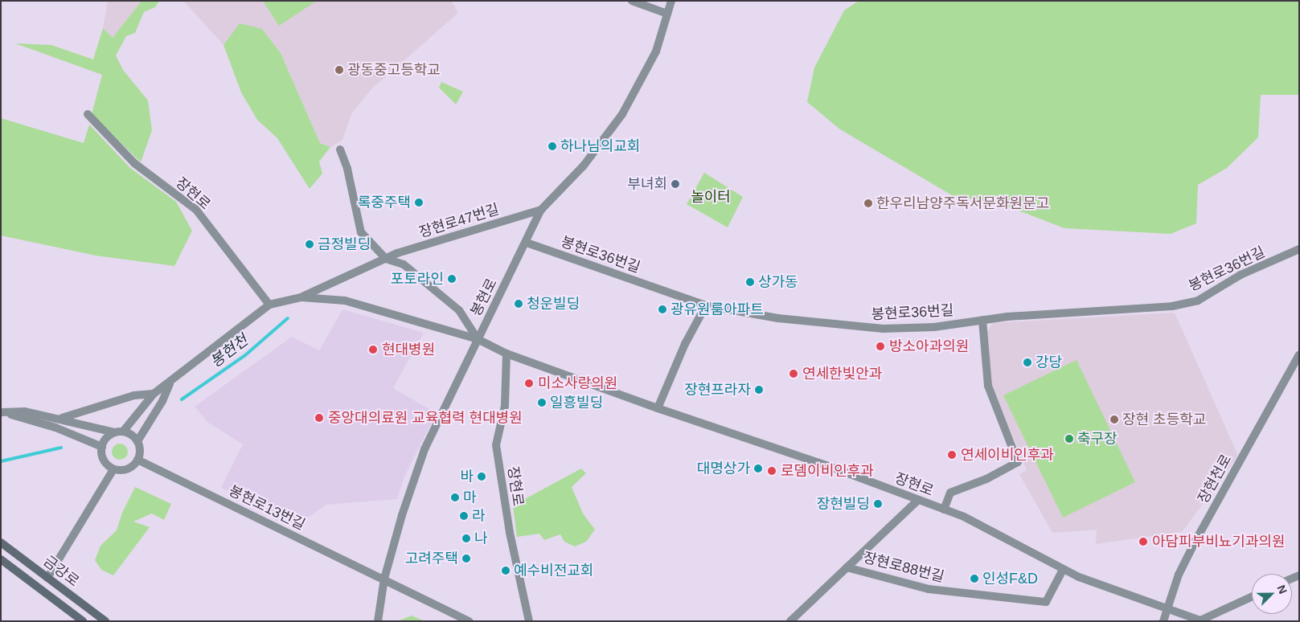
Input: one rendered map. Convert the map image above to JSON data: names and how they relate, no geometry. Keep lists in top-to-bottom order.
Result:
{
  "streets": {
    "main road": ["금강로"],
    "street": [
      "장현로",
      "장현로47번길",
      "봉현로36번길",
      "봉현로",
      "장현천로",
      "봉현로13번길",
      "장현로88번길"
    ]
  },
  "crossings": [
    ["장현로", "장현로47번길"],
    ["장현로", "봉현로"],
    ["장현로", "장현천로"],
    ["장현로", "장현로88번길"],
    ["장현로47번길", "봉현로"],
    ["봉현로36번길", "봉현로"],
    ["봉현로", "봉현로13번길"]
  ],
  "water": ["봉현천"],
  "parks": ["놀이터"],
  "places": [
    "광동중고등학교",
    "하나님의교회",
    "부녀회",
    "록중주택",
    "한우리남양주독서문화원문고",
    "금정빌딩",
    "포토라인",
    "상가동",
    "청운빌딩",
    "광유원룸아파트",
    "방소아과의원",
    "현대병원",
    "강당",
    "연세한빛안과",
    "미소사랑의원",
    "장현프라자",
    "일흥빌딩",
    "중앙대의료원 교육협력 현대병원",
    "장현 초등학교",
    "축구장",
    "연세이비인후과",
    "대명상가",
    "로뎀이비인후과",
    "바",
    "마",
    "장현빌딩",
    "라",
    "나",
    "아담피부비뇨기과의원",
    "고려주택",
    "예수비전교회",
    "인성F&D"
  ],
  "north": "top right"
}
